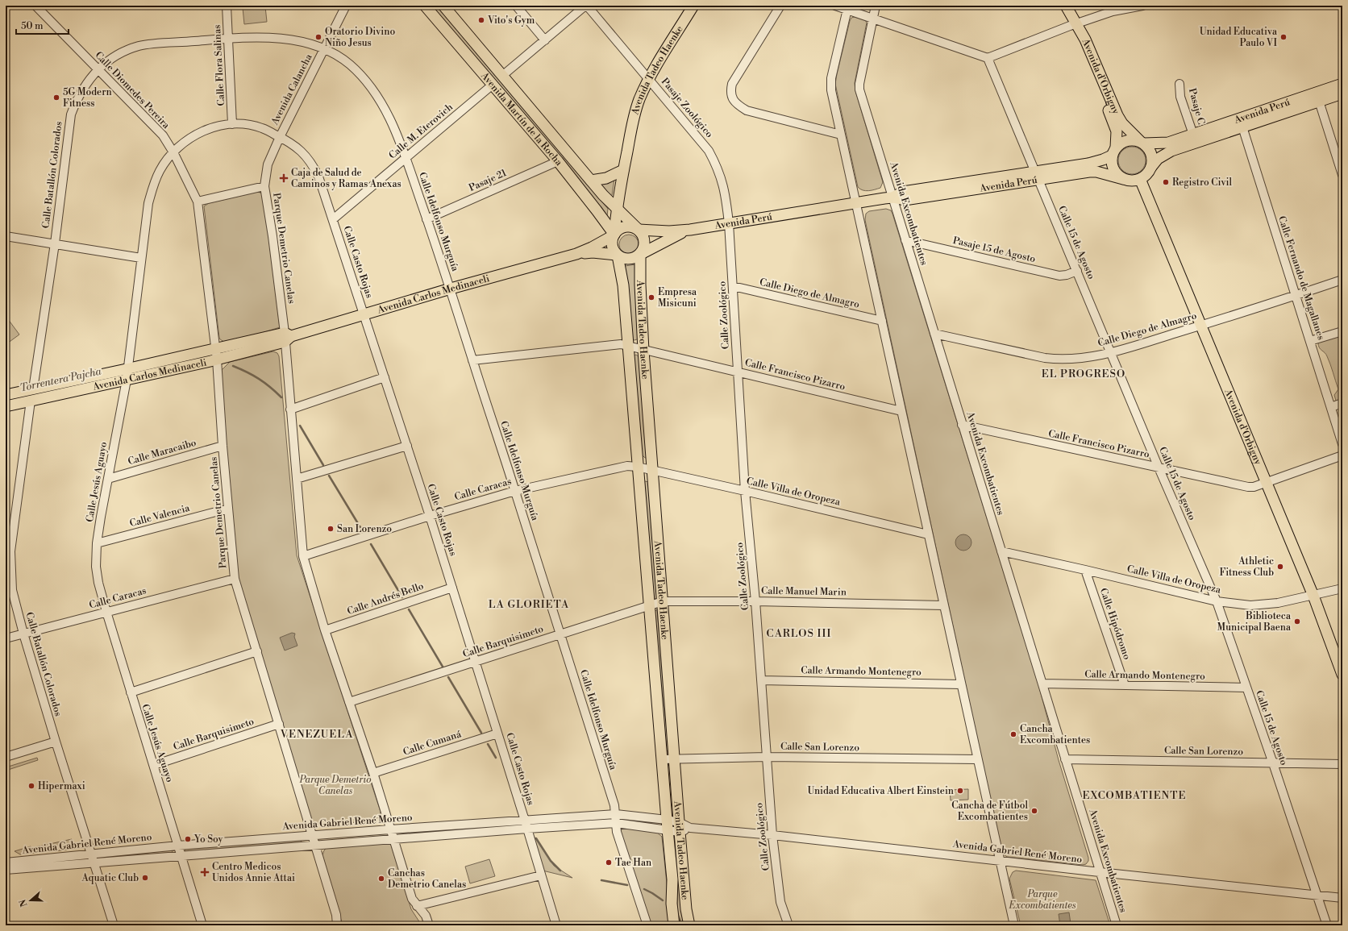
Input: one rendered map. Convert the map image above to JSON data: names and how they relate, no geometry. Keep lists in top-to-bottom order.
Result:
{
  "streets": {
    "main road": [
      "Avenida Tadeo Haenke",
      "Avenida d'Orbigny",
      "Avenida Perú",
      "Avenida Martín de la Rocha",
      "Avenida Carlos Medinaceli"
    ],
    "street": [
      "Calle Flora Salinas",
      "Avenida Calancha",
      "Calle Diomedes Pereira",
      "Pasaje C",
      "Pasaje Zoológico",
      "Calle M. Eterovich",
      "Calle Batallón Colorados",
      "Pasaje 21",
      "Avenida Excombatientes",
      "Calle Idelfonso Murguía",
      "Calle 15 de Agosto",
      "Parque Demetrio Canelas",
      "Pasaje 15 de Agosto",
      "Calle Casto Rojas",
      "Calle Fernando de Magallanes",
      "Calle Diego de Almagro",
      "Calle Zoológico",
      "Calle Francisco Pizarro",
      "Calle Maracaibo",
      "Calle Jesús Aguayo",
      "Calle Caracas",
      "Calle Villa de Oropeza",
      "Calle Valencia",
      "Calle Manuel Marin",
      "Calle Andrés Bello",
      "Calle Hipódromo",
      "Calle Barquisimeto",
      "Calle Armando Montenegro",
      "Calle Cumaná",
      "Calle San Lorenzo",
      "Avenida Gabriel René Moreno"
    ]
  },
  "crossings": [
    ["Calle Flora Salinas", "Calle Batallón Colorados"],
    ["Calle Flora Salinas", "Calle Jesús Aguayo"],
    ["Avenida Tadeo Haenke", "Pasaje Zoológico"],
    ["Avenida Tadeo Haenke", "Avenida Perú"],
    ["Avenida Tadeo Haenke", "Avenida Martín de la Rocha"],
    ["Avenida Tadeo Haenke", "Avenida Carlos Medinaceli"],
    ["Avenida Tadeo Haenke", "Calle Francisco Pizarro"],
    ["Avenida Tadeo Haenke", "Calle Caracas"],
    ["Avenida Tadeo Haenke", "Calle Villa de Oropeza"],
    ["Avenida Tadeo Haenke", "Calle Manuel Marin"],
    ["Avenida Tadeo Haenke", "Calle Barquisimeto"],
    ["Avenida Tadeo Haenke", "Calle San Lorenzo"],
    ["Avenida Tadeo Haenke", "Avenida Gabriel René Moreno"],
    ["Avenida d'Orbigny", "Avenida Perú"],
    ["Avenida d'Orbigny", "Calle Diego de Almagro"],
    ["Avenida d'Orbigny", "Calle Francisco Pizarro"],
    ["Avenida d'Orbigny", "Calle Villa de Oropeza"],
    ["Avenida Calancha", "Calle Batallón Colorados"],
    ["Avenida Calancha", "Calle Idelfonso Murguía"],
    ["Avenida Calancha", "Parque Demetrio Canelas"],
    ["Avenida Calancha", "Calle Casto Rojas"],
    ["Avenida Calancha", "Calle Jesús Aguayo"],
    ["Calle Diomedes Pereira", "Calle Batallón Colorados"],
    ["Calle Diomedes Pereira", "Parque Demetrio Canelas"],
    ["Calle Diomedes Pereira", "Calle Jesús Aguayo"],
    ["Pasaje C", "Avenida Perú"],
    ["Pasaje Zoológico", "Avenida Perú"],
    ["Pasaje Zoológico", "Calle Zoológico"],
    ["Avenida Perú", "Avenida Martín de la Rocha"],
    ["Avenida Perú", "Avenida Excombatientes"],
    ["Avenida Perú", "Calle 15 de Agosto"],
    ["Avenida Perú", "Calle Fernando de Magallanes"],
    ["Avenida Perú", "Avenida Carlos Medinaceli"],
    ["Avenida Perú", "Calle Zoológico"],
    ["Avenida Martín de la Rocha", "Calle M. Eterovich"],
    ["Avenida Martín de la Rocha", "Pasaje 21"],
    ["Avenida Martín de la Rocha", "Avenida Carlos Medinaceli"],
    ["Calle M. Eterovich", "Calle Idelfonso Murguía"],
    ["Calle M. Eterovich", "Calle Casto Rojas"],
    ["Calle Batallón Colorados", "Calle Idelfonso Murguía"],
    ["Calle Batallón Colorados", "Avenida Carlos Medinaceli"],
    ["Calle Batallón Colorados", "Calle Caracas"],
    ["Calle Batallón Colorados", "Avenida Gabriel René Moreno"],
    ["Pasaje 21", "Calle Idelfonso Murguía"],
    ["Avenida Excombatientes", "Pasaje 15 de Agosto"],
    ["Avenida Excombatientes", "Calle Diego de Almagro"],
    ["Avenida Excombatientes", "Calle Francisco Pizarro"],
    ["Avenida Excombatientes", "Calle Villa de Oropeza"],
    ["Avenida Excombatientes", "Calle Armando Montenegro"],
    ["Avenida Excombatientes", "Calle San Lorenzo"],
    ["Avenida Excombatientes", "Avenida Gabriel René Moreno"],
    ["Calle Idelfonso Murguía", "Avenida Carlos Medinaceli"],
    ["Calle Idelfonso Murguía", "Calle Francisco Pizarro"],
    ["Calle Idelfonso Murguía", "Calle Caracas"],
    ["Calle Idelfonso Murguía", "Calle Barquisimeto"],
    ["Calle Idelfonso Murguía", "Avenida Gabriel René Moreno"],
    ["Calle 15 de Agosto", "Pasaje 15 de Agosto"],
    ["Calle 15 de Agosto", "Calle Diego de Almagro"],
    ["Calle 15 de Agosto", "Calle Francisco Pizarro"],
    ["Calle 15 de Agosto", "Calle Villa de Oropeza"],
    ["Calle 15 de Agosto", "Calle Armando Montenegro"],
    ["Calle 15 de Agosto", "Calle San Lorenzo"],
    ["Calle 15 de Agosto", "Avenida Gabriel René Moreno"],
    ["Parque Demetrio Canelas", "Avenida Carlos Medinaceli"],
    ["Parque Demetrio Canelas", "Calle Maracaibo"],
    ["Parque Demetrio Canelas", "Calle Caracas"],
    ["Parque Demetrio Canelas", "Calle Valencia"],
    ["Parque Demetrio Canelas", "Calle Andrés Bello"],
    ["Parque Demetrio Canelas", "Calle Barquisimeto"],
    ["Parque Demetrio Canelas", "Calle Cumaná"],
    ["Parque Demetrio Canelas", "Avenida Gabriel René Moreno"],
    ["Calle Casto Rojas", "Avenida Carlos Medinaceli"],
    ["Calle Casto Rojas", "Calle Jesús Aguayo"],
    ["Calle Casto Rojas", "Calle Caracas"],
    ["Calle Casto Rojas", "Calle Andrés Bello"],
    ["Calle Casto Rojas", "Calle Barquisimeto"],
    ["Calle Casto Rojas", "Calle Cumaná"],
    ["Calle Casto Rojas", "Avenida Gabriel René Moreno"],
    ["Calle Fernando de Magallanes", "Calle Diego de Almagro"],
    ["Calle Diego de Almagro", "Calle Zoológico"],
    ["Avenida Carlos Medinaceli", "Calle Jesús Aguayo"],
    ["Calle Zoológico", "Calle Francisco Pizarro"],
    ["Calle Zoológico", "Calle Villa de Oropeza"],
    ["Calle Zoológico", "Calle Manuel Marin"],
    ["Calle Zoológico", "Calle Armando Montenegro"],
    ["Calle Zoológico", "Calle San Lorenzo"],
    ["Calle Zoológico", "Avenida Gabriel René Moreno"],
    ["Calle Maracaibo", "Calle Jesús Aguayo"],
    ["Calle Jesús Aguayo", "Calle Caracas"],
    ["Calle Jesús Aguayo", "Calle Valencia"],
    ["Calle Jesús Aguayo", "Calle Barquisimeto"],
    ["Calle Jesús Aguayo", "Avenida Gabriel René Moreno"],
    ["Calle Caracas", "Calle Villa de Oropeza"],
    ["Calle Villa de Oropeza", "Calle Hipódromo"],
    ["Calle Manuel Marin", "Calle Barquisimeto"],
    ["Calle Hipódromo", "Calle Armando Montenegro"]
  ],
  "districts": [
    "EL PROGRESO",
    "LA GLORIETA",
    "CARLOS III",
    "VENEZUELA",
    "EXCOMBATIENTE"
  ],
  "water": ["Torrentera Pajcha"],
  "parks": ["Parque Demetrio Canelas", "Parque Excombatientes"],
  "places": {
    "other": [
      "Vito's Gym",
      "Oratorio Divino Niño Jesus",
      "Unidad Educativa Paulo VI",
      "5G Modern Fitness",
      "Registro Civil",
      "Empresa Misicuni",
      "San Lorenzo",
      "Athletic Fitness Club",
      "Biblioteca Municipal Baena",
      "Cancha Excombatientes",
      "Hipermaxi",
      "Unidad Educativa Albert Einstein",
      "Cancha de Fútbol Excombatientes",
      "Yo Soy",
      "Tae Han",
      "Aquatic Club",
      "Canchas Demetrio Canelas"
    ],
    "health": ["Caja de Salud de Caminos y Ramas Anexas", "Centro Medicos Unidos Annie Attai"]
  },
  "scale_bar": "50 m",
  "north": "left"
}
